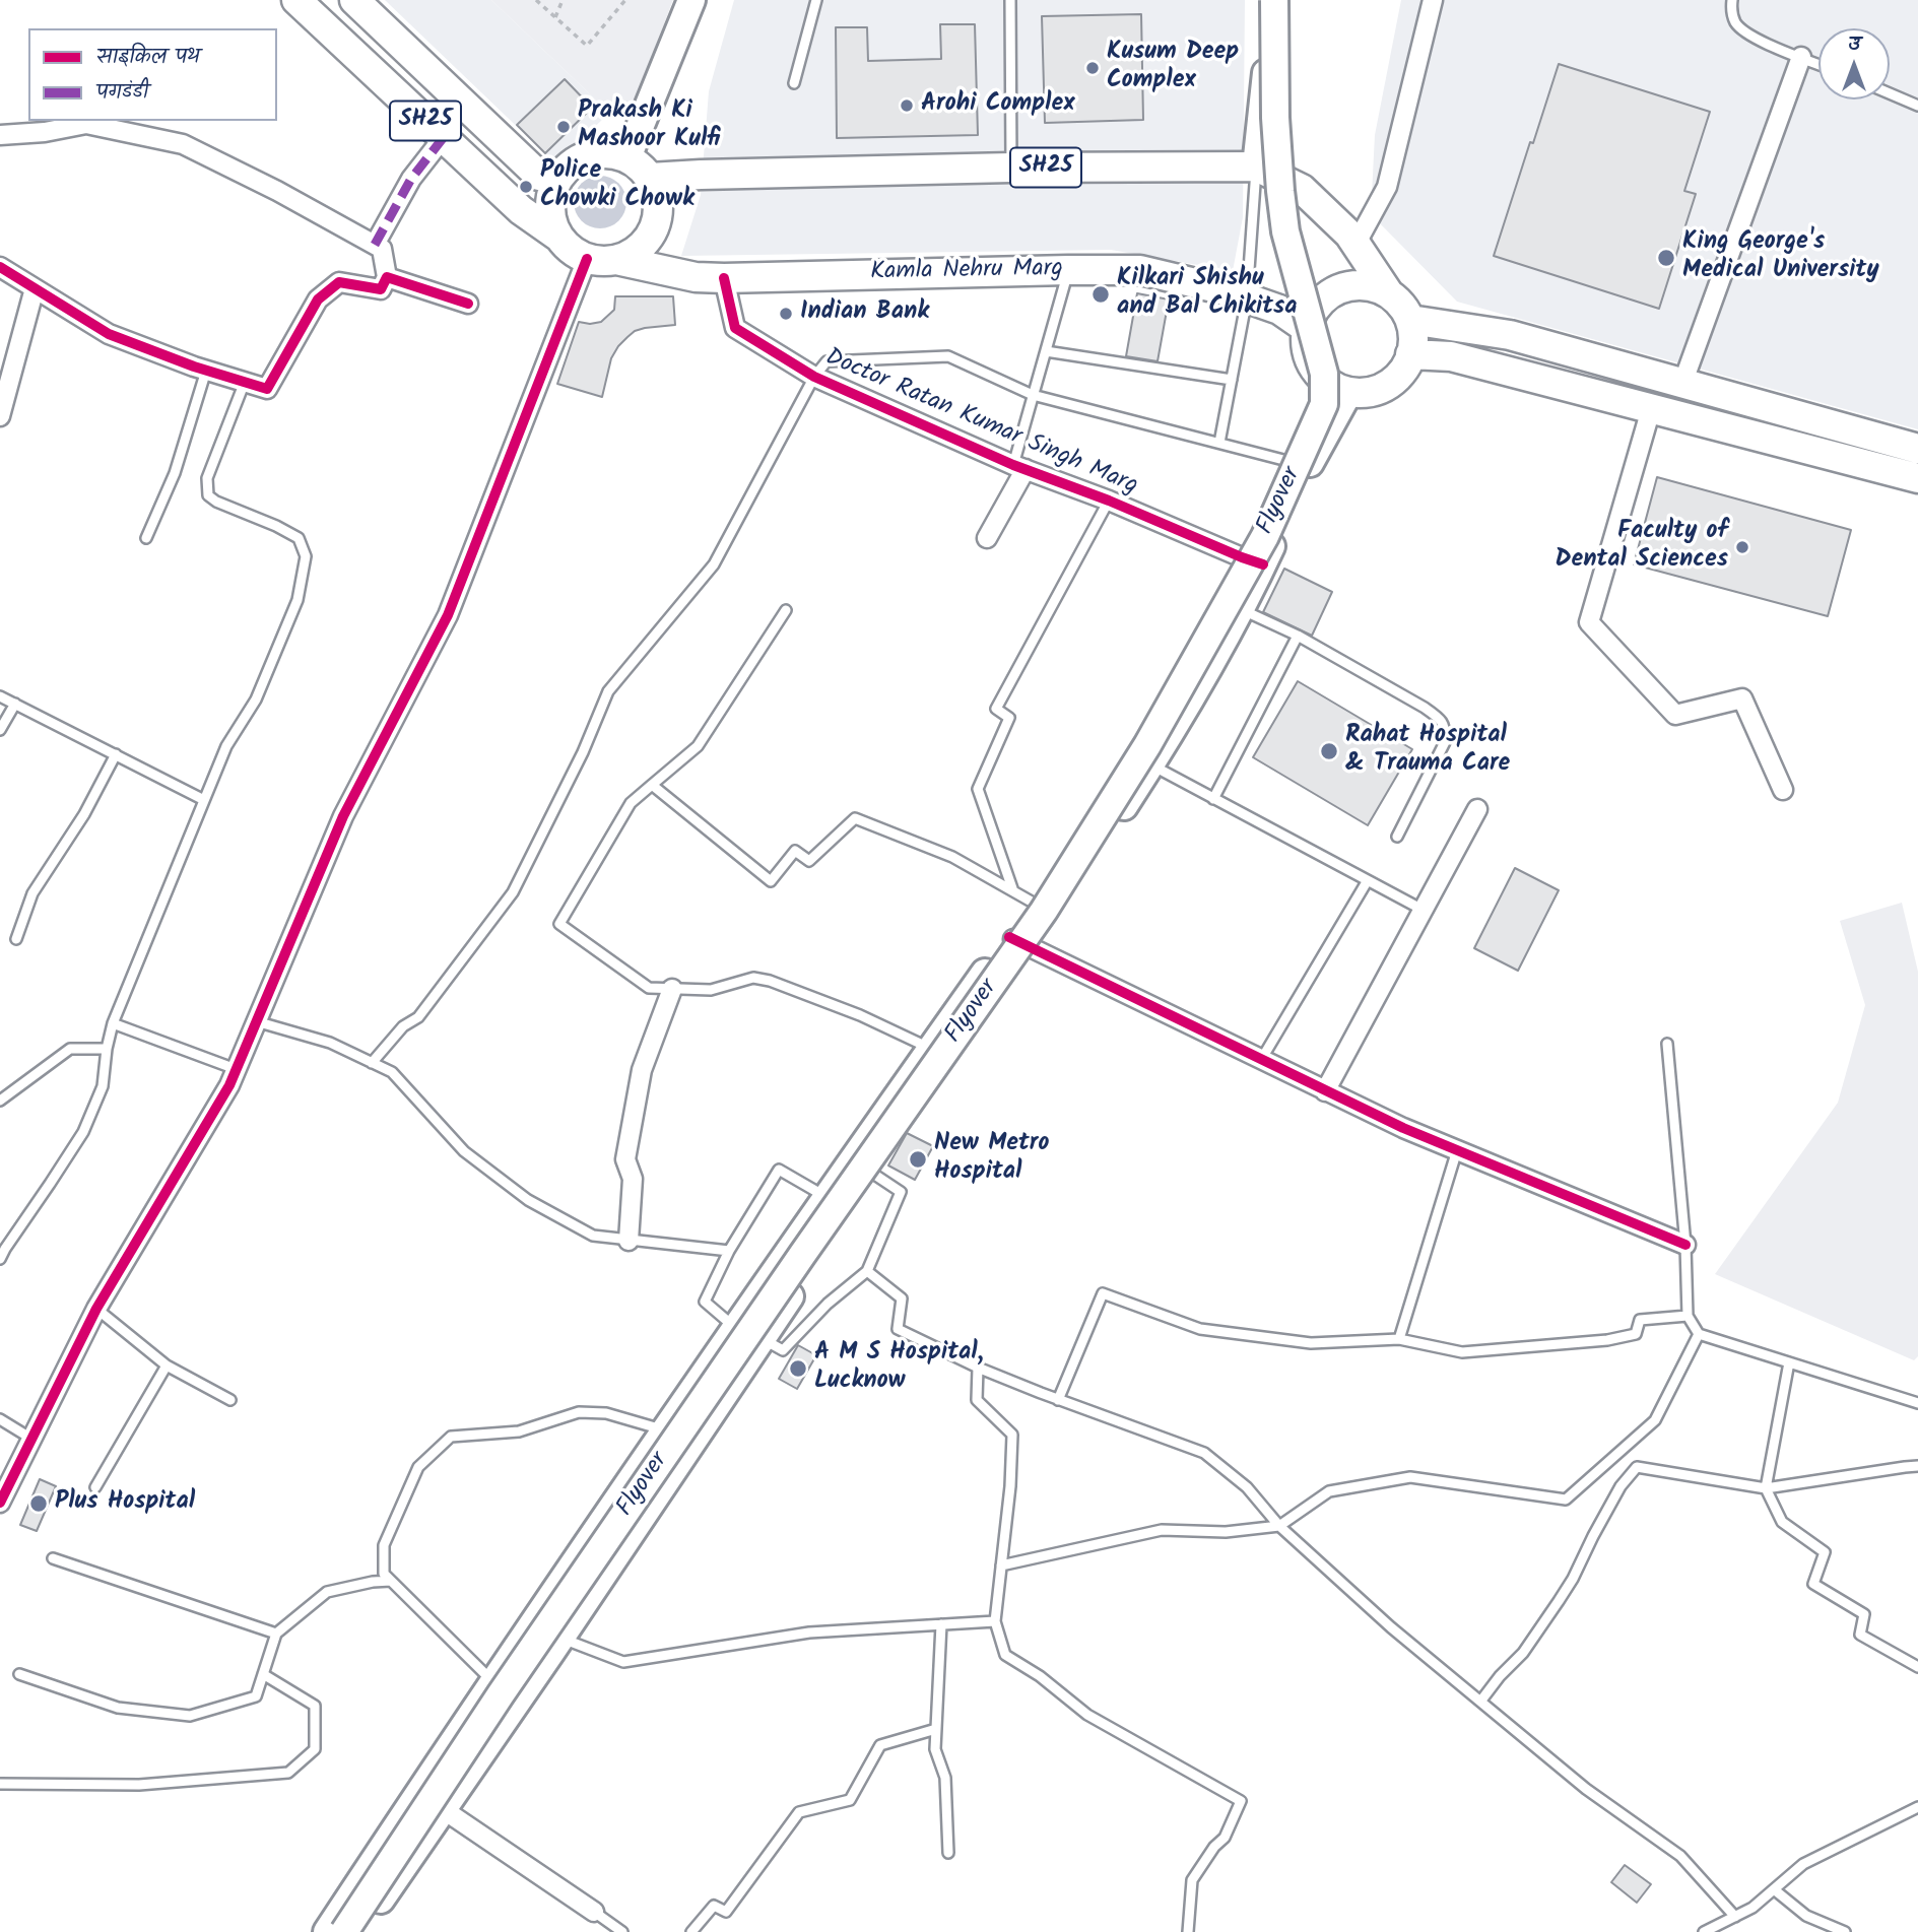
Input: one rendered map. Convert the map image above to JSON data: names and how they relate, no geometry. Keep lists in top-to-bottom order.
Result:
{
  "streets": {
    "main road": ["SH25", "Kamla Nehru Marg", "Flyover"],
    "street": ["Doctor Ratan Kumar Singh Marg"]
  },
  "crossings": [
    ["SH25", "Kamla Nehru Marg"],
    ["Kamla Nehru Marg", "Doctor Ratan Kumar Singh Marg"]
  ],
  "places": [
    "Kusum Deep Complex",
    "Arohi Complex",
    "Prakash Ki Mashoor Kulfi",
    "Police Chowki Chowk",
    "King George's Medical University",
    "Kilkari Shishu and Bal Chikitsa",
    "Indian Bank",
    "Faculty of Dental Sciences",
    "Rahat Hospital & Trauma Care",
    "New Metro Hospital",
    "A M S Hospital, Lucknow",
    "Plus Hospital"
  ],
  "legend": ["साइकिल पथ", "पगडंडी"],
  "north": "top"
}
